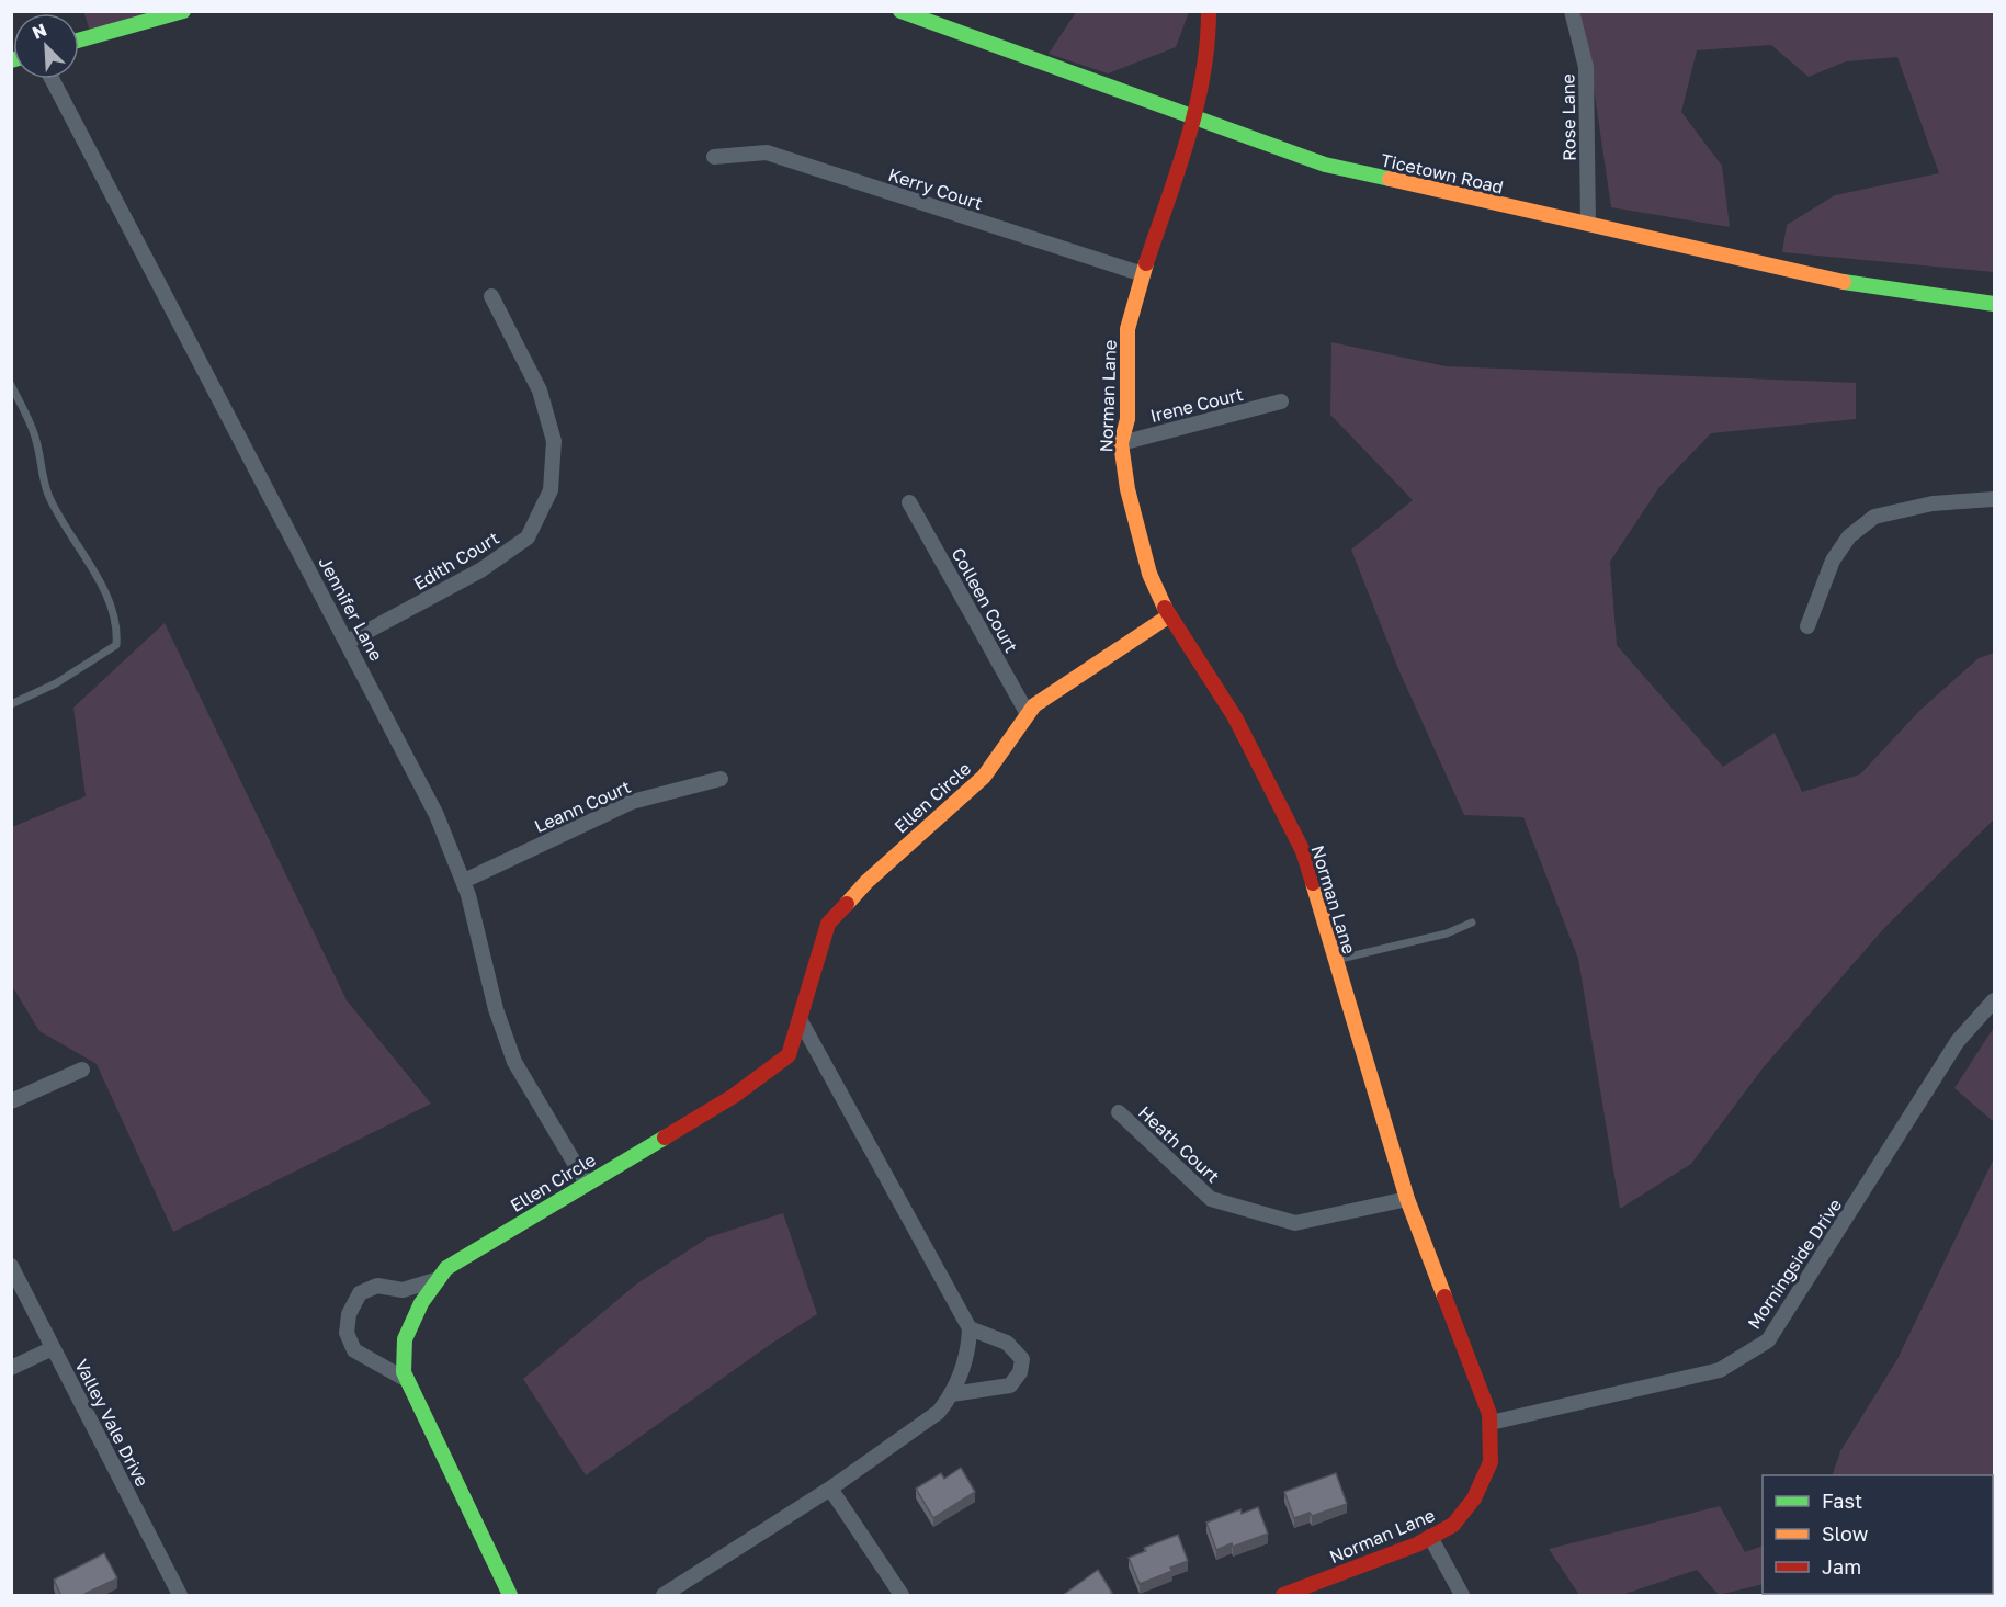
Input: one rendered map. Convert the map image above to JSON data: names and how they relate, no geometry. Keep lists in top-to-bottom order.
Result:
{
  "streets": {
    "street": [
      "Rose Lane",
      "Ticetown Road",
      "Kerry Court",
      "Norman Lane",
      "Irene Court",
      "Edith Court",
      "Colleen Court",
      "Jennifer Lane",
      "Ellen Circle",
      "Leann Court",
      "Heath Court",
      "Morningside Drive",
      "Valley Vale Drive"
    ]
  },
  "crossings": [
    ["Rose Lane", "Ticetown Road"],
    ["Ticetown Road", "Norman Lane"],
    ["Kerry Court", "Norman Lane"],
    ["Norman Lane", "Irene Court"],
    ["Norman Lane", "Ellen Circle"],
    ["Norman Lane", "Heath Court"],
    ["Norman Lane", "Morningside Drive"],
    ["Edith Court", "Jennifer Lane"],
    ["Colleen Court", "Ellen Circle"],
    ["Jennifer Lane", "Ellen Circle"],
    ["Jennifer Lane", "Leann Court"]
  ],
  "legend": ["Fast", "Slow", "Jam"],
  "north": "top left"
}
